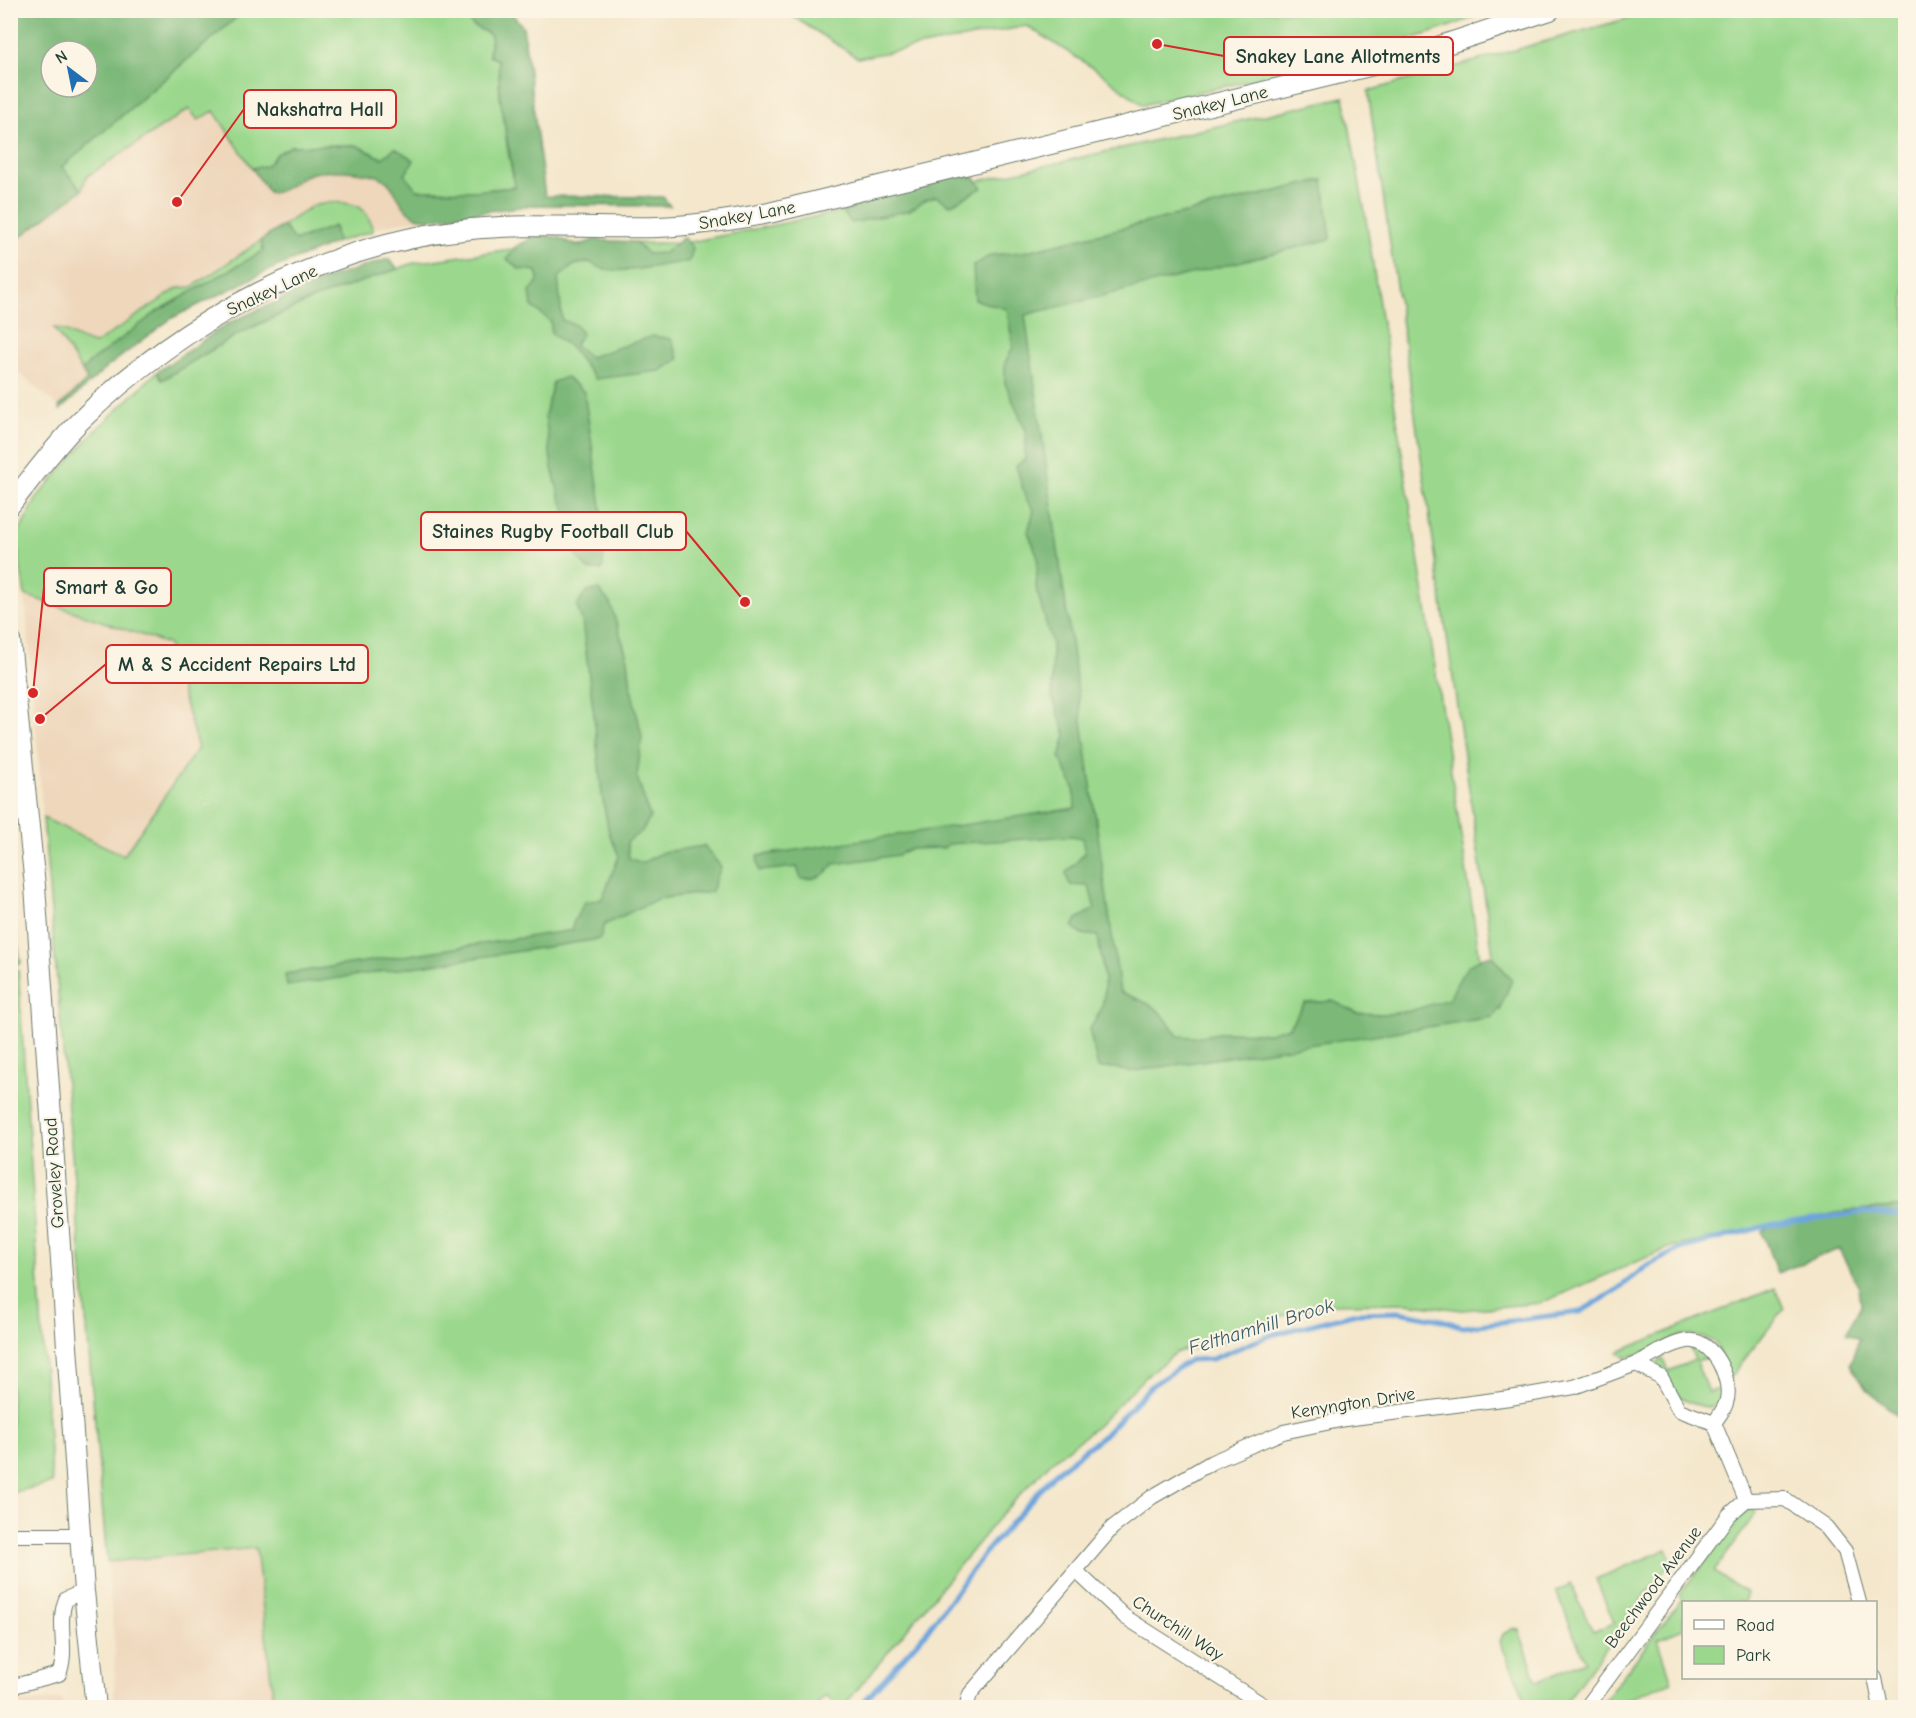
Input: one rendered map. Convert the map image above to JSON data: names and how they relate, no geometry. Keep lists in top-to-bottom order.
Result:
{
  "streets": {
    "street": [
      "Snakey Lane",
      "Groveley Road",
      "Kenyngton Drive",
      "Beechwood Avenue",
      "Churchill Way"
    ]
  },
  "crossings": [
    ["Kenyngton Drive", "Churchill Way"]
  ],
  "water": ["Felthamhill Brook"],
  "places": [
    "Snakey Lane Allotments",
    "Nakshatra Hall",
    "Staines Rugby Football Club",
    "Smart & Go",
    "M & S Accident Repairs Ltd"
  ],
  "legend": ["Road", "Park"],
  "north": "top left"
}
